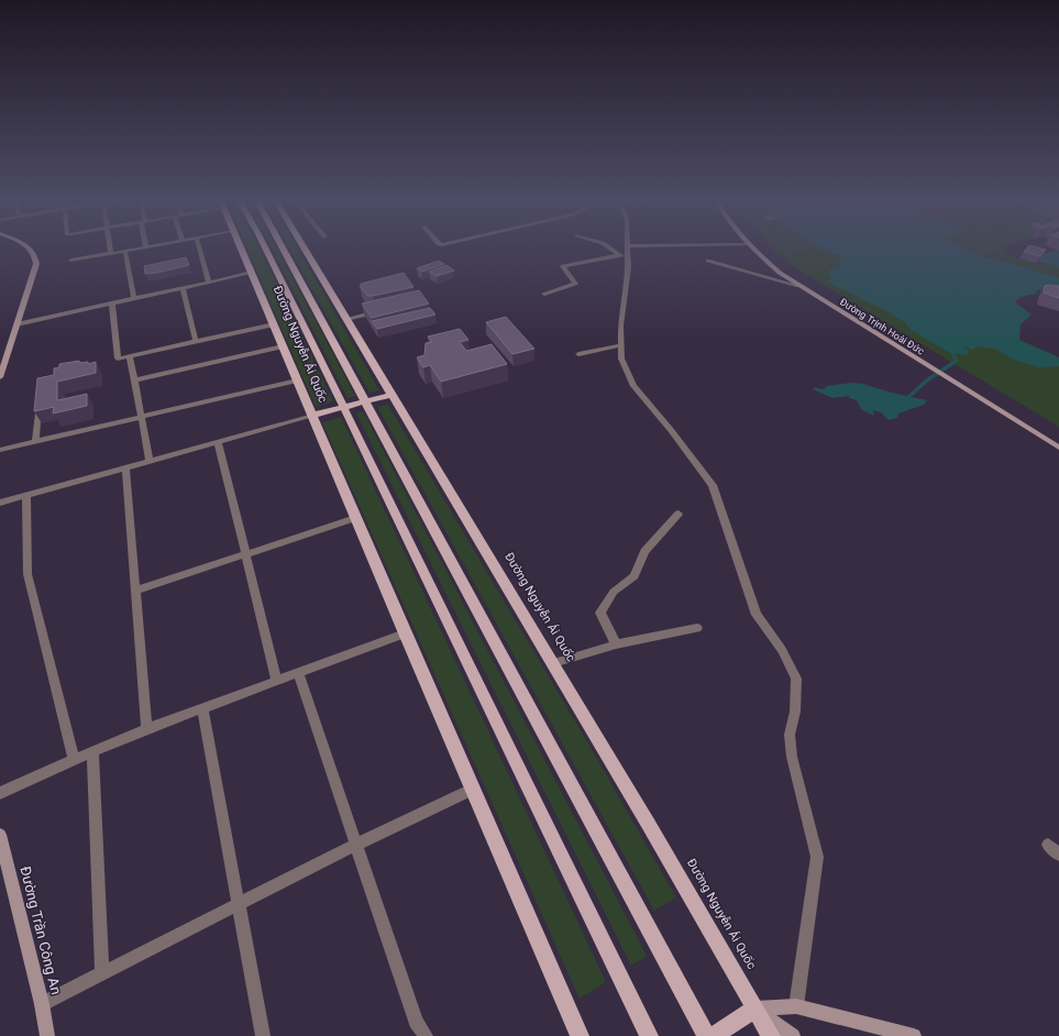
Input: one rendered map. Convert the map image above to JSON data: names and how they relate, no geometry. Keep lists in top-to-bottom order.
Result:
{
  "streets": {
    "main road": ["Đường Nguyễn Ái Quốc"],
    "street": ["Đường Trịnh Hoài Đức", "Đường Trần Công An"]
  }
}
